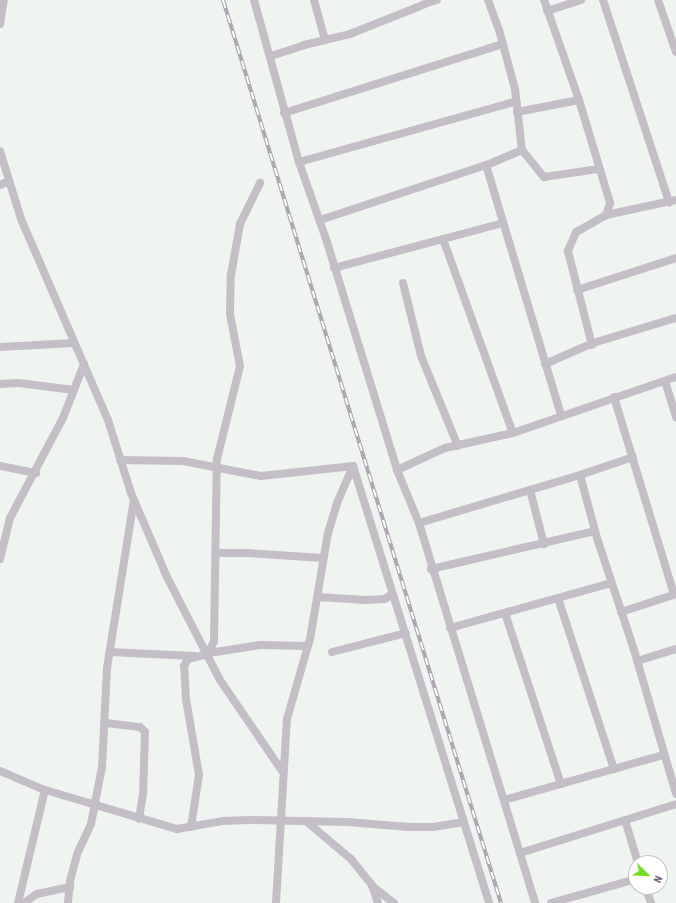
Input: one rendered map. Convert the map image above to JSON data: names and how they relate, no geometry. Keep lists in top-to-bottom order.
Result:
{
  "north": "bottom right"
}
